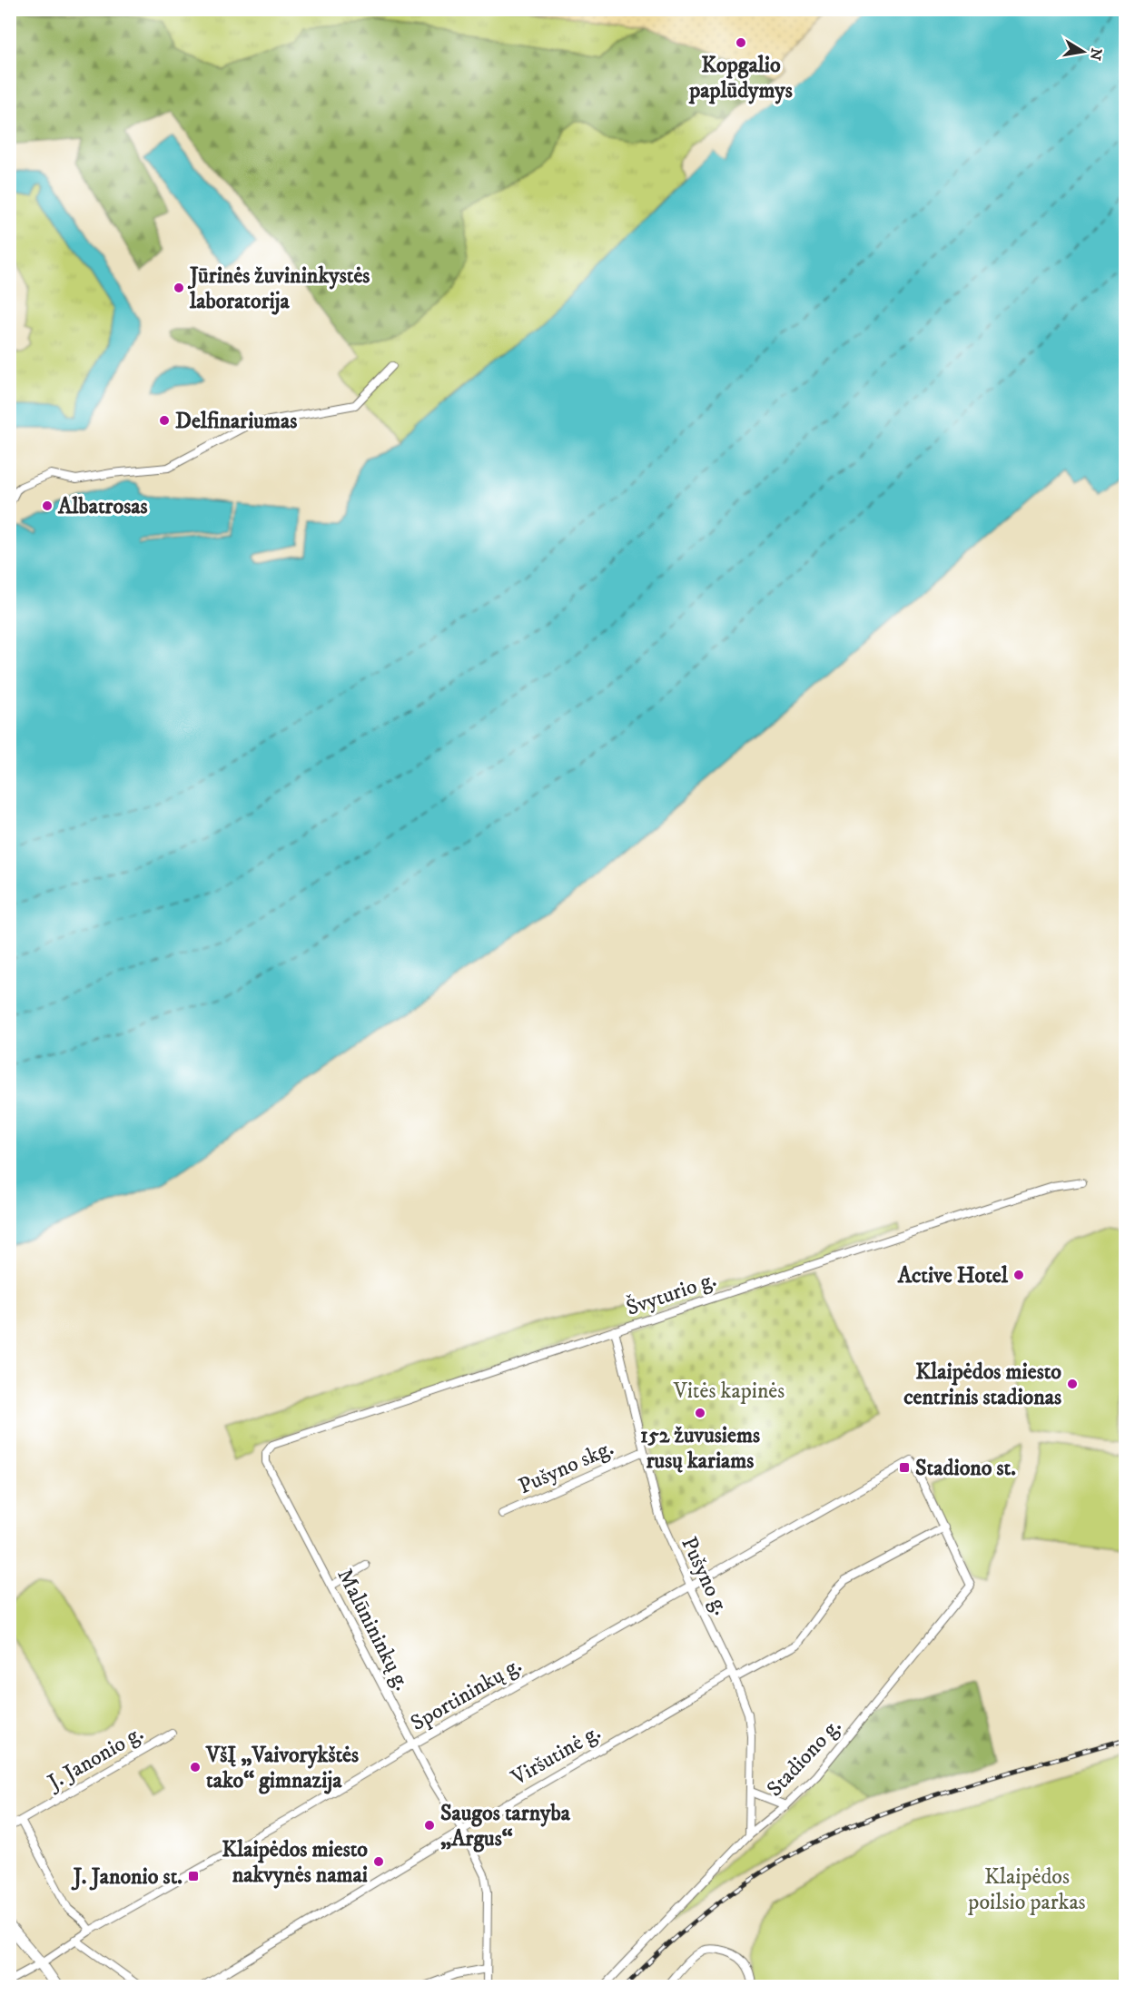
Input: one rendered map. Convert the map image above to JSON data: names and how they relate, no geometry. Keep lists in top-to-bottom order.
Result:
{
  "streets": {
    "street": [
      "Švyturio g.",
      "Pušyno skg.",
      "Pušyno g.",
      "Malūnininkų g.",
      "Sportininkų g.",
      "Viršutinė g.",
      "J. Janonio g.",
      "Stadiono g."
    ]
  },
  "crossings": [
    ["Švyturio g.", "Pušyno g."],
    ["Švyturio g.", "Malūnininkų g."],
    ["Pušyno skg.", "Pušyno g."],
    ["Pušyno g.", "Sportininkų g."],
    ["Pušyno g.", "Viršutinė g."],
    ["Pušyno g.", "Stadiono g."],
    ["Malūnininkų g.", "Sportininkų g."],
    ["Malūnininkų g.", "Viršutinė g."],
    ["Sportininkų g.", "Stadiono g."]
  ],
  "parks": ["Vitės kapinės", "Klaipėdos poilsio parkas"],
  "places": {
    "other": [
      "Kopgalio paplūdymys",
      "Jūrinės žuvininkystės laboratorija",
      "Delfinariumas",
      "Albatrosas",
      "Active Hotel",
      "Klaipėdos miesto centrinis stadionas",
      "152 žuvusiems rusų kariams",
      "VšĮ „Vaivorykštės tako“ gimnazija",
      "Saugos tarnyba „Argus“",
      "Klaipėdos miesto nakvynės namai"
    ],
    "transit": ["Stadiono st.", "J. Janonio st."]
  },
  "north": "right"
}
